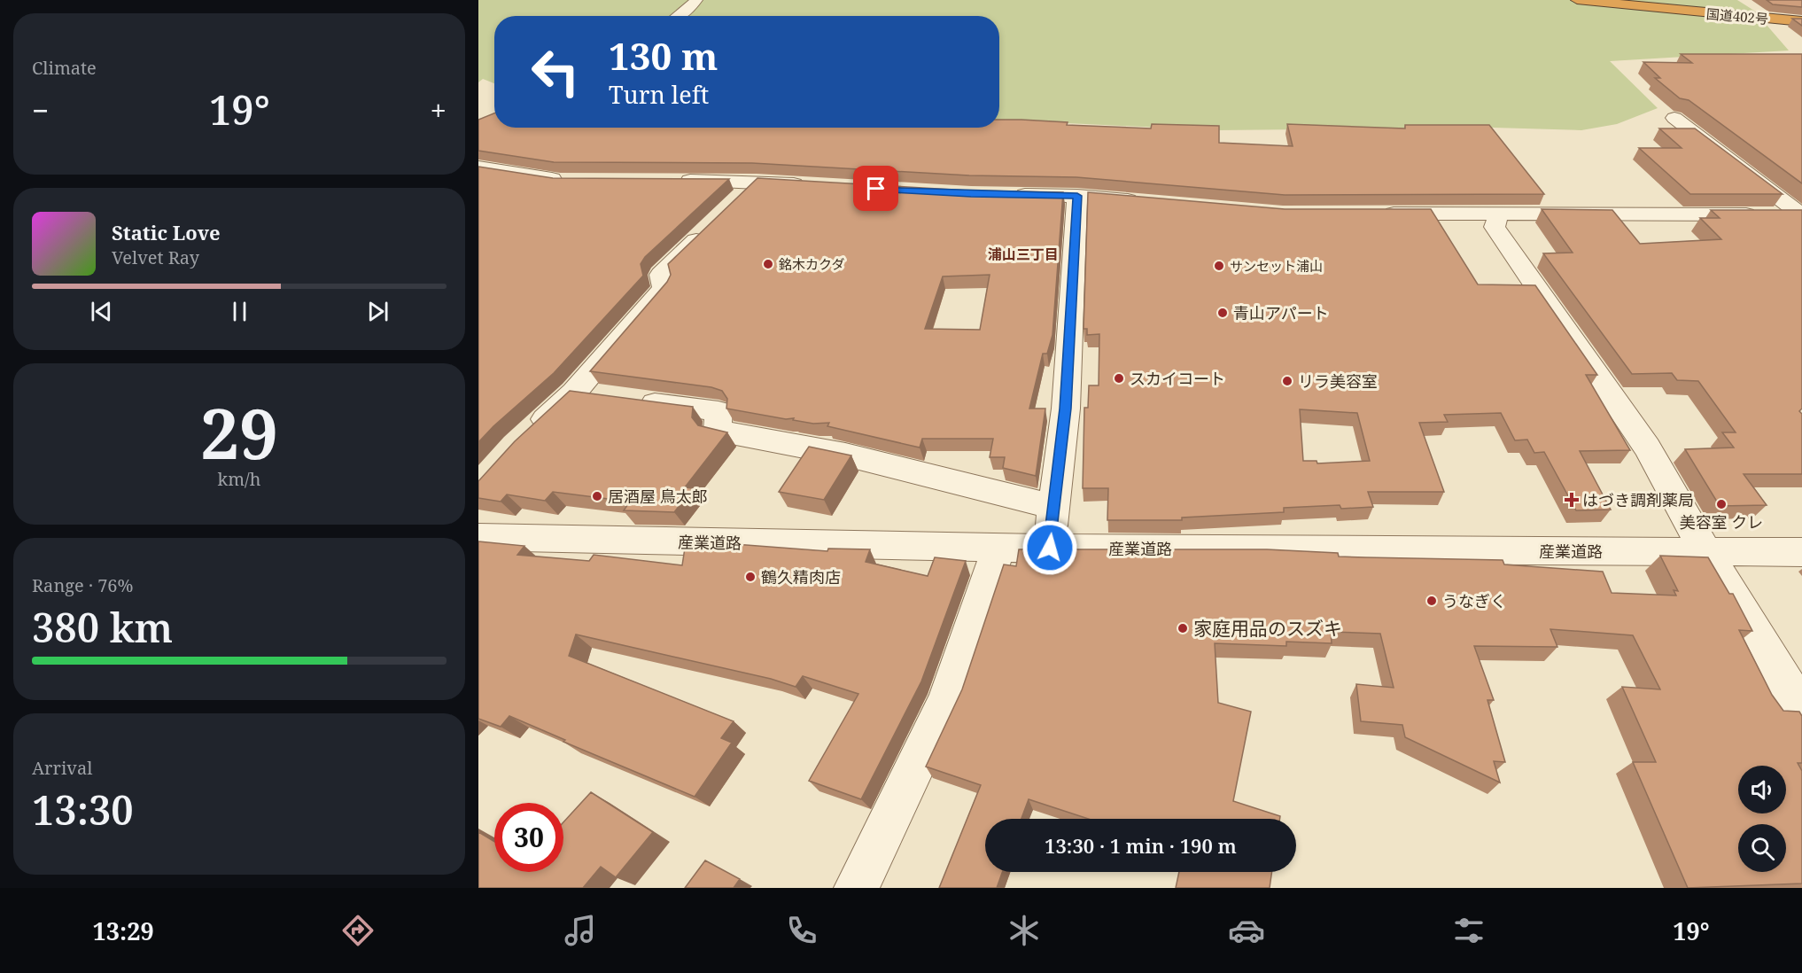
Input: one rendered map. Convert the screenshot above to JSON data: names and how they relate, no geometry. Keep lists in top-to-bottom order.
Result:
{
  "streets": {
    "highway": ["国道402号"],
    "street": ["産業道路"]
  },
  "districts": ["浦山三丁目"],
  "places": {
    "other": [
      "銘木カクダ",
      "サンセット浦山",
      "青山アパート",
      "スカイコート",
      "リラ美容室",
      "居酒屋 鳥太郎",
      "美容室 クレ",
      "鶴久精肉店",
      "うなぎく",
      "家庭用品のスズキ"
    ],
    "health": ["はづき調剤薬局"]
  },
  "page": {
    "tile": [
      "Climate",
      ["29", "km/h"],
      ["Range · 76%", "380 km"],
      ["Arrival", "13:30"]
    ],
    "turn": ["130 m", "Turn left"],
    "heat": ["−", "19°", "+"],
    "song": ["Static Love", "Velvet Ray"],
    "limit": "30",
    "trip": "13:30 · 1 min · 190 m",
    "tabs": ["13:29", "19°"]
  }
}
